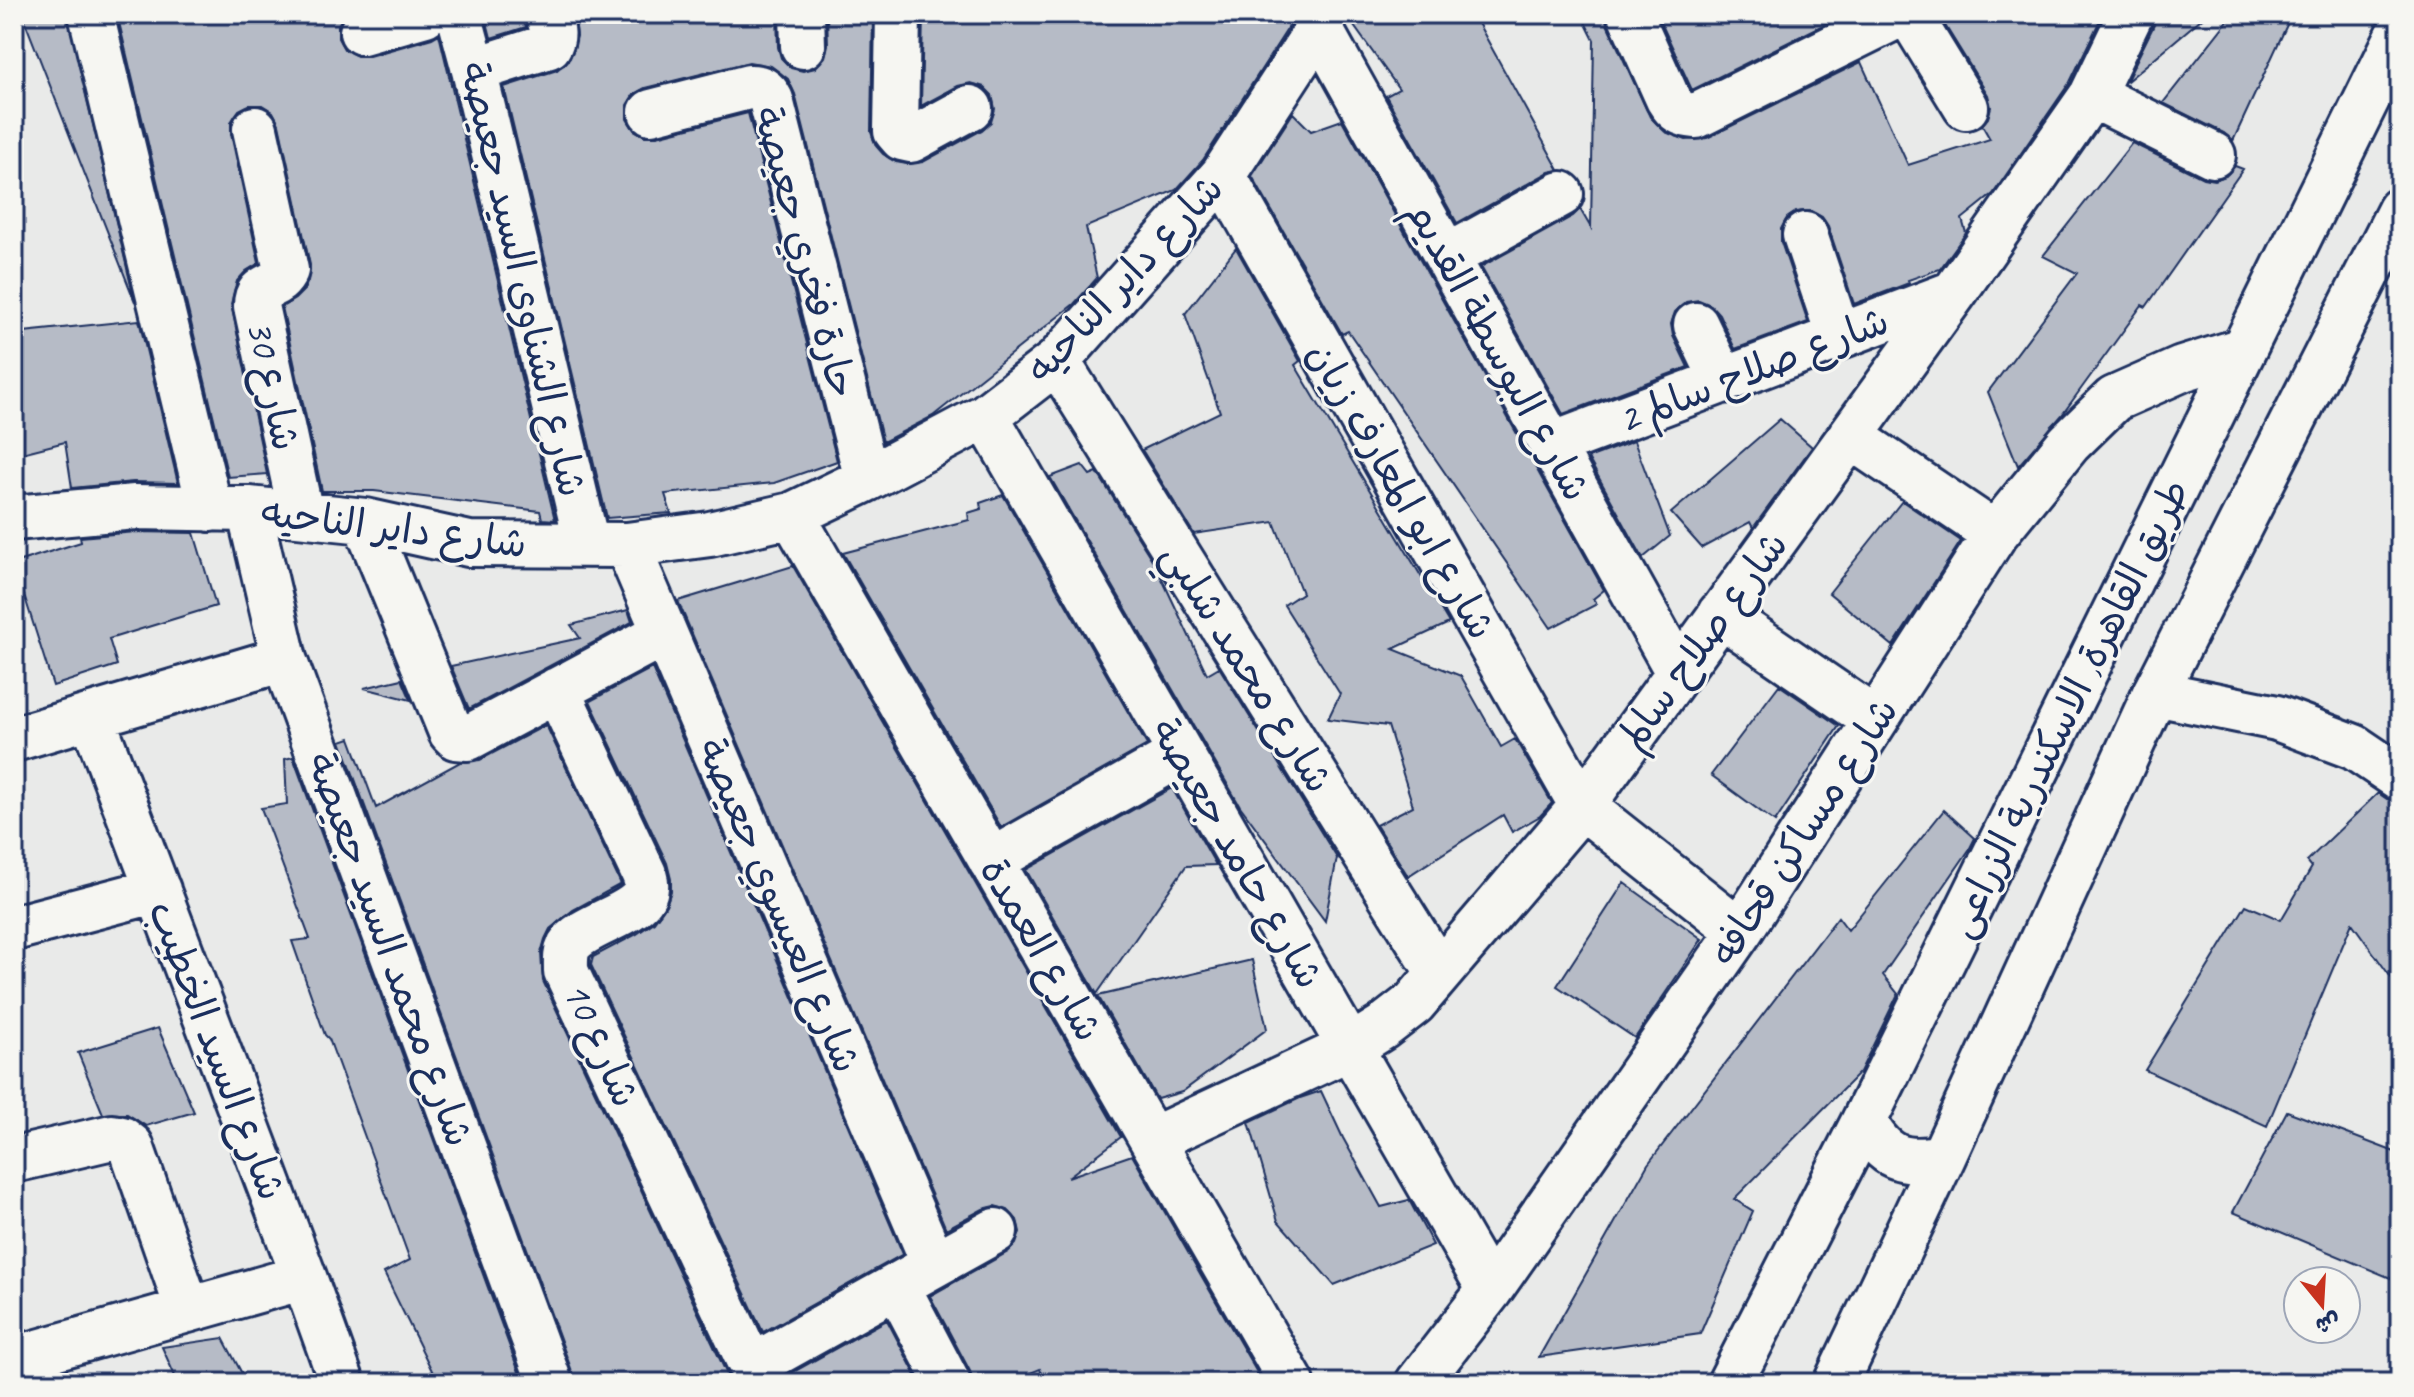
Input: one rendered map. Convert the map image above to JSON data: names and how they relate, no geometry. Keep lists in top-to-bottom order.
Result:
{
  "streets": {
    "main road": [
      "حارة فخري جعيصة",
      "شارع داير الناحيه",
      "شارع الشناوى السيد جعيصة",
      "شارع البوسطة القديم",
      "شارع صلاح سالم 2",
      "شارع 30",
      "شارع ابو المعارف زيان",
      "شارع صلاح سالم",
      "شارع محمد شلبي",
      "طريق القاهرة, الاسكندرية الزراعى",
      "شارع مساكن قحافه",
      "شارع حامد جعيصة",
      "شارع العيسوي جعيصة",
      "شارع محمد السيد جعيصة",
      "شارع العمدة",
      "شارع 10",
      "شارع السيد الخطيب"
    ]
  },
  "crossings": [
    ["حارة فخري جعيصة", "شارع داير الناحيه"],
    ["شارع داير الناحيه", "شارع الشناوى السيد جعيصة"],
    ["شارع داير الناحيه", "شارع البوسطة القديم"],
    ["شارع داير الناحيه", "شارع 30"],
    ["شارع داير الناحيه", "شارع ابو المعارف زيان"],
    ["شارع داير الناحيه", "شارع محمد شلبي"],
    ["شارع داير الناحيه", "شارع حامد جعيصة"],
    ["شارع داير الناحيه", "شارع العيسوي جعيصة"],
    ["شارع داير الناحيه", "شارع محمد السيد جعيصة"],
    ["شارع داير الناحيه", "شارع العمدة"],
    ["شارع الشناوى السيد جعيصة", "شارع العيسوي جعيصة"],
    ["شارع البوسطة القديم", "شارع صلاح سالم 2"],
    ["شارع البوسطة القديم", "شارع صلاح سالم"],
    ["شارع صلاح سالم 2", "شارع صلاح سالم"],
    ["شارع ابو المعارف زيان", "شارع صلاح سالم"],
    ["شارع صلاح سالم", "شارع محمد شلبي"],
    ["شارع صلاح سالم", "شارع حامد جعيصة"],
    ["شارع صلاح سالم", "شارع العمدة"],
    ["طريق القاهرة, الاسكندرية الزراعى", "شارع مساكن قحافه"],
    ["شارع مساكن قحافه", "شارع حامد جعيصة"]
  ],
  "north": "bottom"
}
